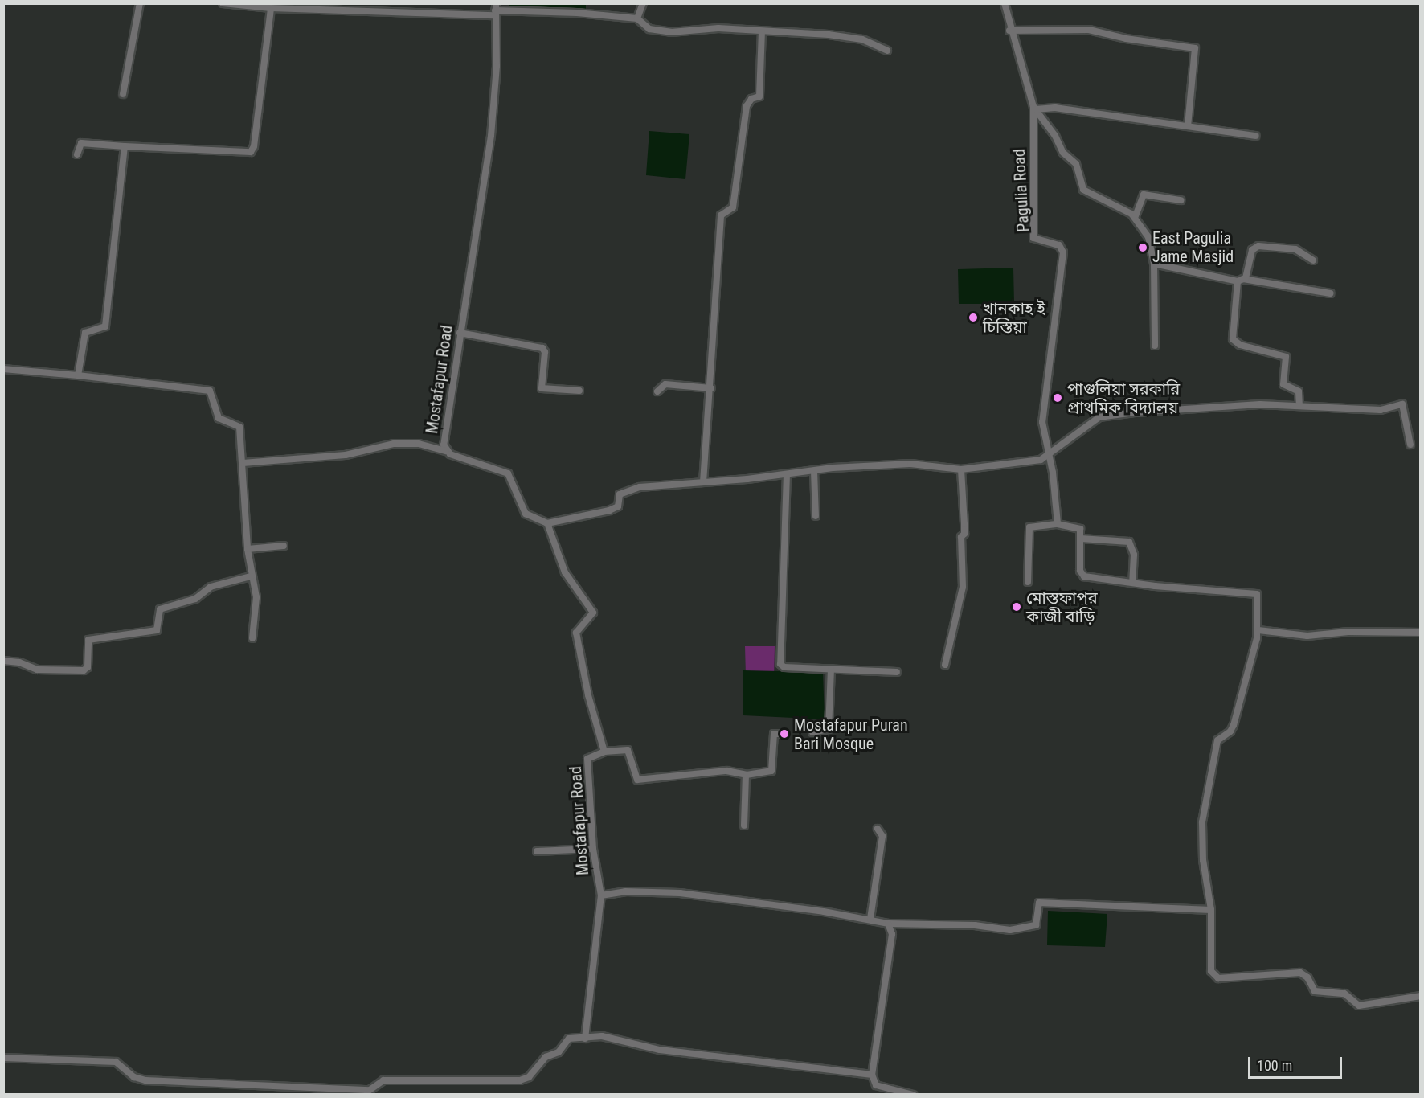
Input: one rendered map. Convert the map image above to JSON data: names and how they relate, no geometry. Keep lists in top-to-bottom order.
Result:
{
  "streets": {
    "street": ["Pagulia Road", "Mostafapur Road"]
  },
  "places": [
    "East Pagulia Jame Masjid",
    "খানকাহ ই চিস্তিয়া",
    "পাগুলিয়া সরকারি প্রাথমিক বিদ্যালয়",
    "মোস্তফাপুর কাজী বাড়ি",
    "Mostafapur Puran Bari Mosque"
  ],
  "scale_bar": "100 m"
}
